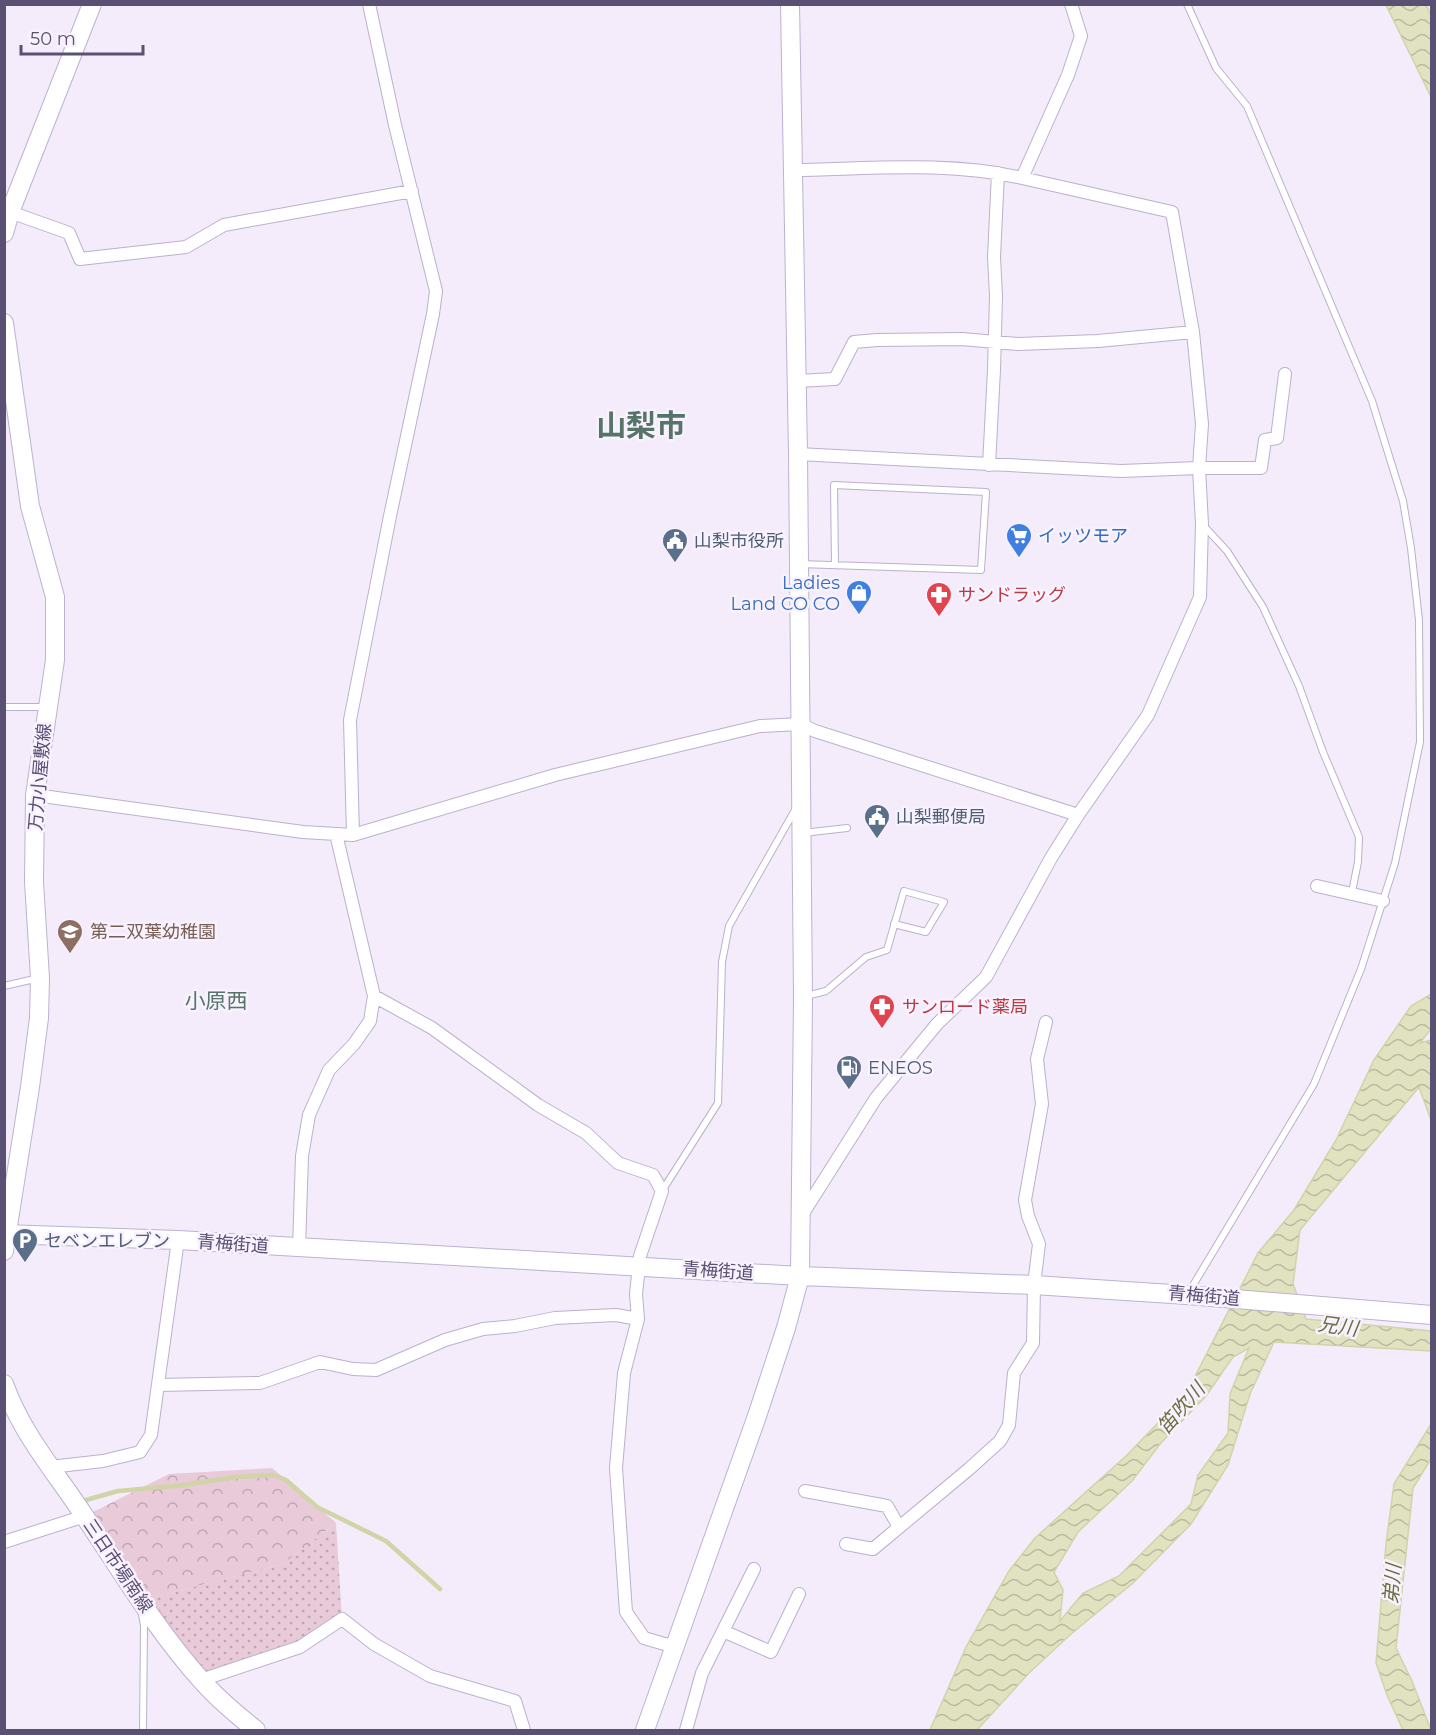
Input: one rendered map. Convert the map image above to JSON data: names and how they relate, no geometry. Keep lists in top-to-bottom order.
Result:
{
  "streets": {
    "main road": ["万力小屋敷線", "青梅街道", "三日市場南線"]
  },
  "crossings": [
    ["万力小屋敷線", "青梅街道"]
  ],
  "districts": ["山梨市", "小原西"],
  "water": ["兄川", "笛吹川", "弟川"],
  "places": {
    "supermarket": ["イッツモア"],
    "public building": ["山梨市役所", "山梨郵便局"],
    "shop": ["Ladies Land CO CO"],
    "pharmacy": ["サンドラッグ", "サンロード薬局"],
    "school or university": ["第二双葉幼稚園"],
    "fuel station": ["ENEOS"],
    "parking": ["セベンエレブン"]
  },
  "scale_bar": "50 m"
}
